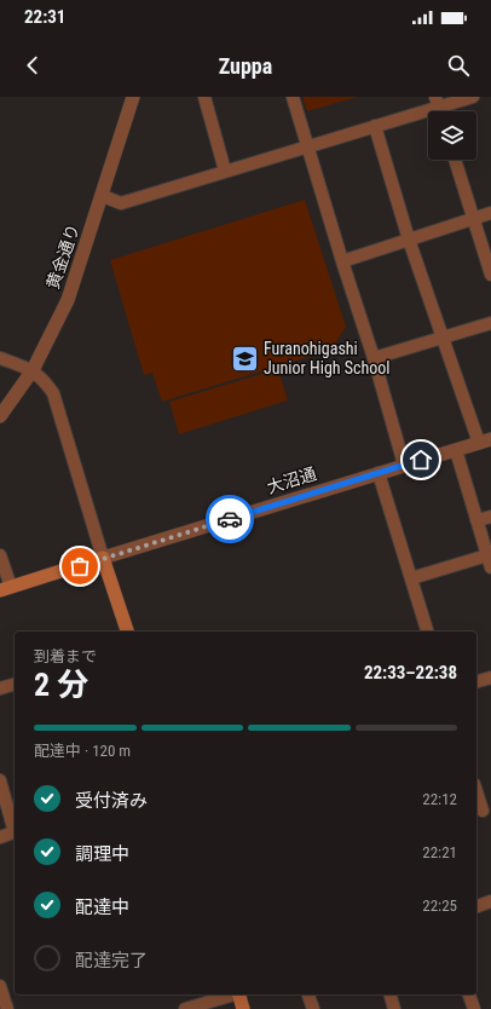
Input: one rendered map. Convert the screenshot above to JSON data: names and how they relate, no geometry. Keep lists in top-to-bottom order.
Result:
{
  "streets": {
    "street": ["黄金通り", "大沼通"]
  },
  "places": {
    "school or university": ["Furanohigashi Junior High School"]
  },
  "page": {
    "status": "22:31",
    "header": "Zuppa",
    "heading": ["2 分", "到着まで", "22:33–22:38"],
    "bar": "配達中 · 120 m",
    "list": [
      ["受付済み", "22:12"],
      ["調理中", "22:21"],
      ["配達中", "22:25"],
      "配達完了"
    ]
  }
}
